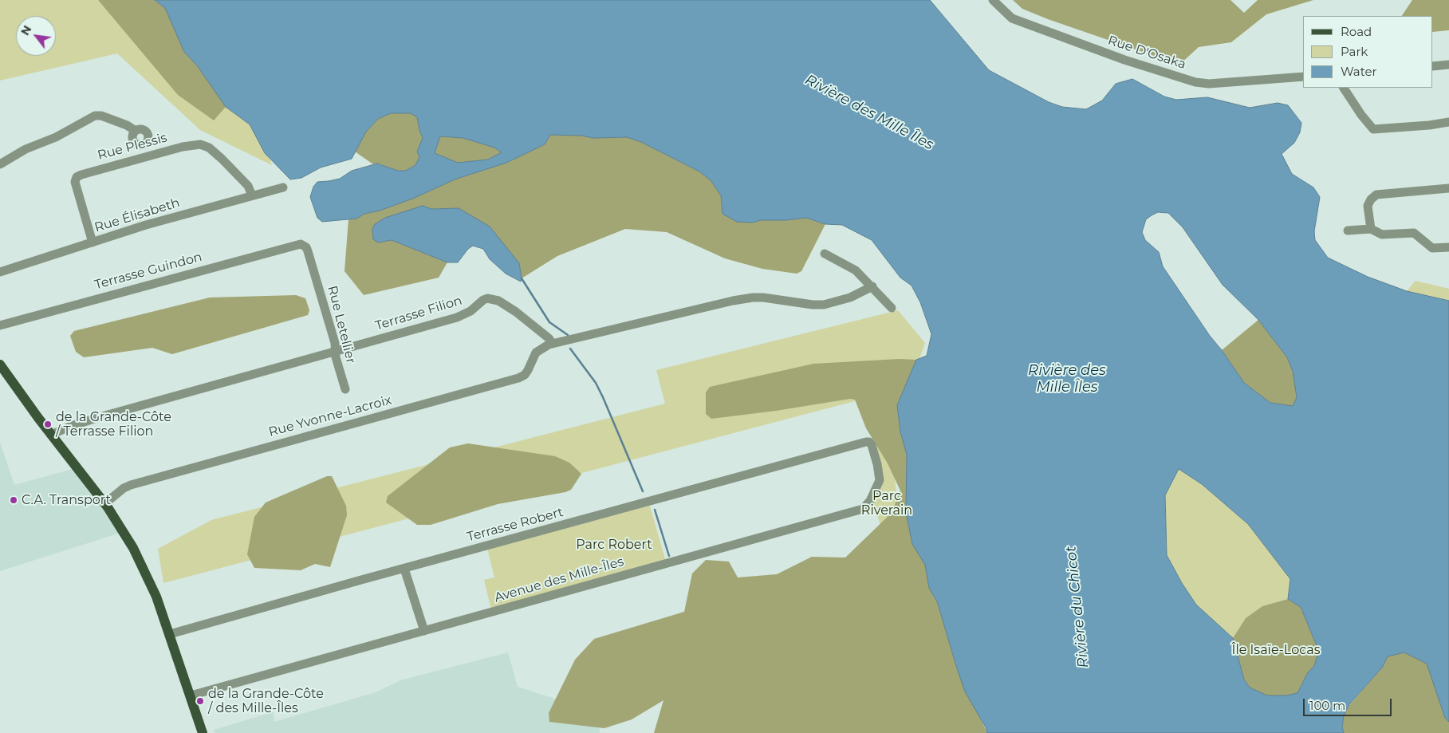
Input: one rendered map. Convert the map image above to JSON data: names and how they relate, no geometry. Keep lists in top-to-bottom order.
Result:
{
  "streets": {
    "street": [
      "Rue D'Osaka",
      "Rue Plessis",
      "Rue Élisabeth",
      "Terrasse Guindon",
      "Terrasse Filion",
      "Rue Letellier",
      "Rue Yvonne-Lacroix",
      "Terrasse Robert",
      "Avenue des Mille-Îles"
    ]
  },
  "crossings": [
    ["Rue Plessis", "Rue Élisabeth"],
    ["Terrasse Guindon", "Rue Letellier"],
    ["Terrasse Filion", "Rue Letellier"],
    ["Terrasse Filion", "Rue Yvonne-Lacroix"],
    ["Terrasse Robert", "Avenue des Mille-Îles"]
  ],
  "water": ["Rivière des Mille Îles", "Rivière du Chicot"],
  "parks": ["Parc Riverain", "Parc Robert", "Île Isaïe-Locas"],
  "places": ["de la Grande-Côte / Terrasse Filion", "C.A. Transport", "de la Grande-Côte / des Mille-Îles"],
  "legend": ["Road", "Park", "Water"],
  "scale_bar": "100 m",
  "north": "top left"
}
